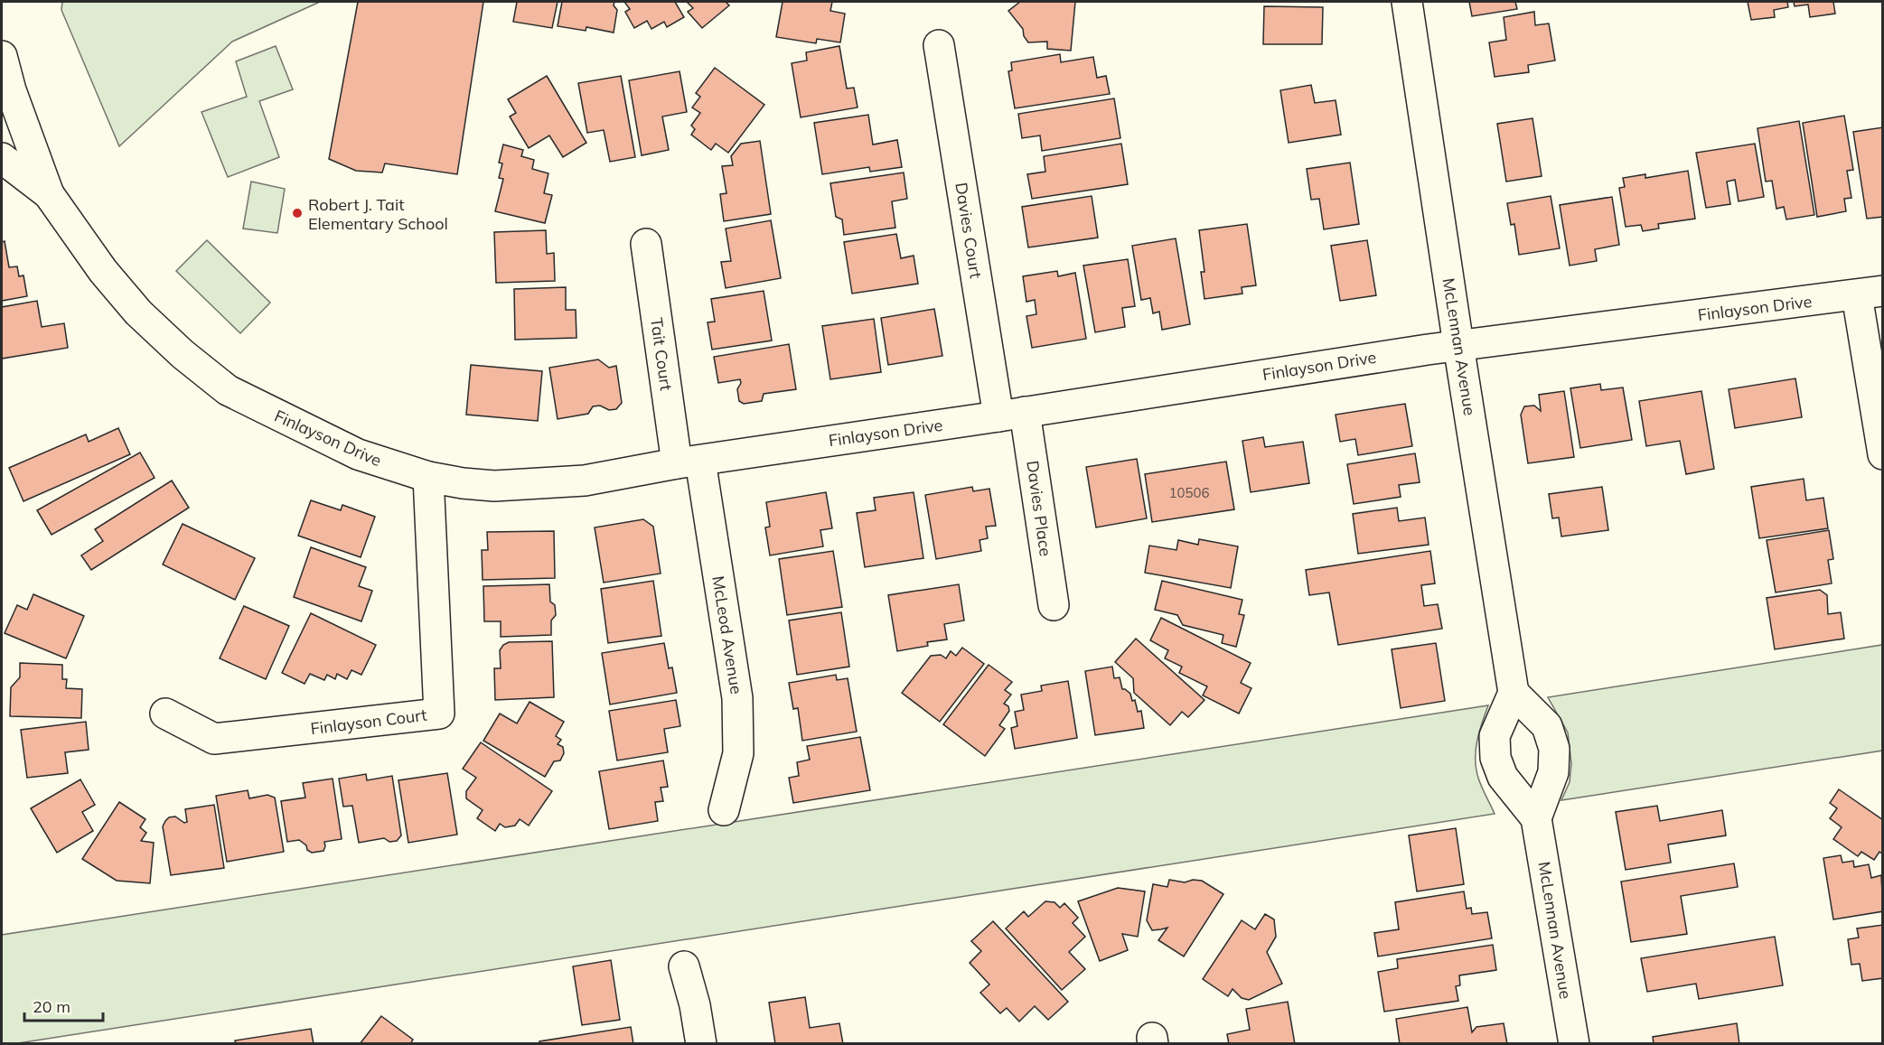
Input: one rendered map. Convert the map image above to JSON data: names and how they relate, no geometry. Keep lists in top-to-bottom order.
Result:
{
  "streets": {
    "street": [
      "Davies Court",
      "Finlayson Drive",
      "McLennan Avenue",
      "Tait Court",
      "Davies Place",
      "McLeod Avenue",
      "Finlayson Court"
    ]
  },
  "crossings": [
    ["Davies Court", "Finlayson Drive"],
    ["Davies Court", "Davies Place"],
    ["Finlayson Drive", "McLennan Avenue"],
    ["Finlayson Drive", "Tait Court"],
    ["Finlayson Drive", "Davies Place"],
    ["Finlayson Drive", "McLeod Avenue"],
    ["Finlayson Drive", "Finlayson Court"],
    ["Tait Court", "McLeod Avenue"]
  ],
  "places": ["Robert J. Tait Elementary School"],
  "house_numbers": ["10506"],
  "scale_bar": "20 m"
}
